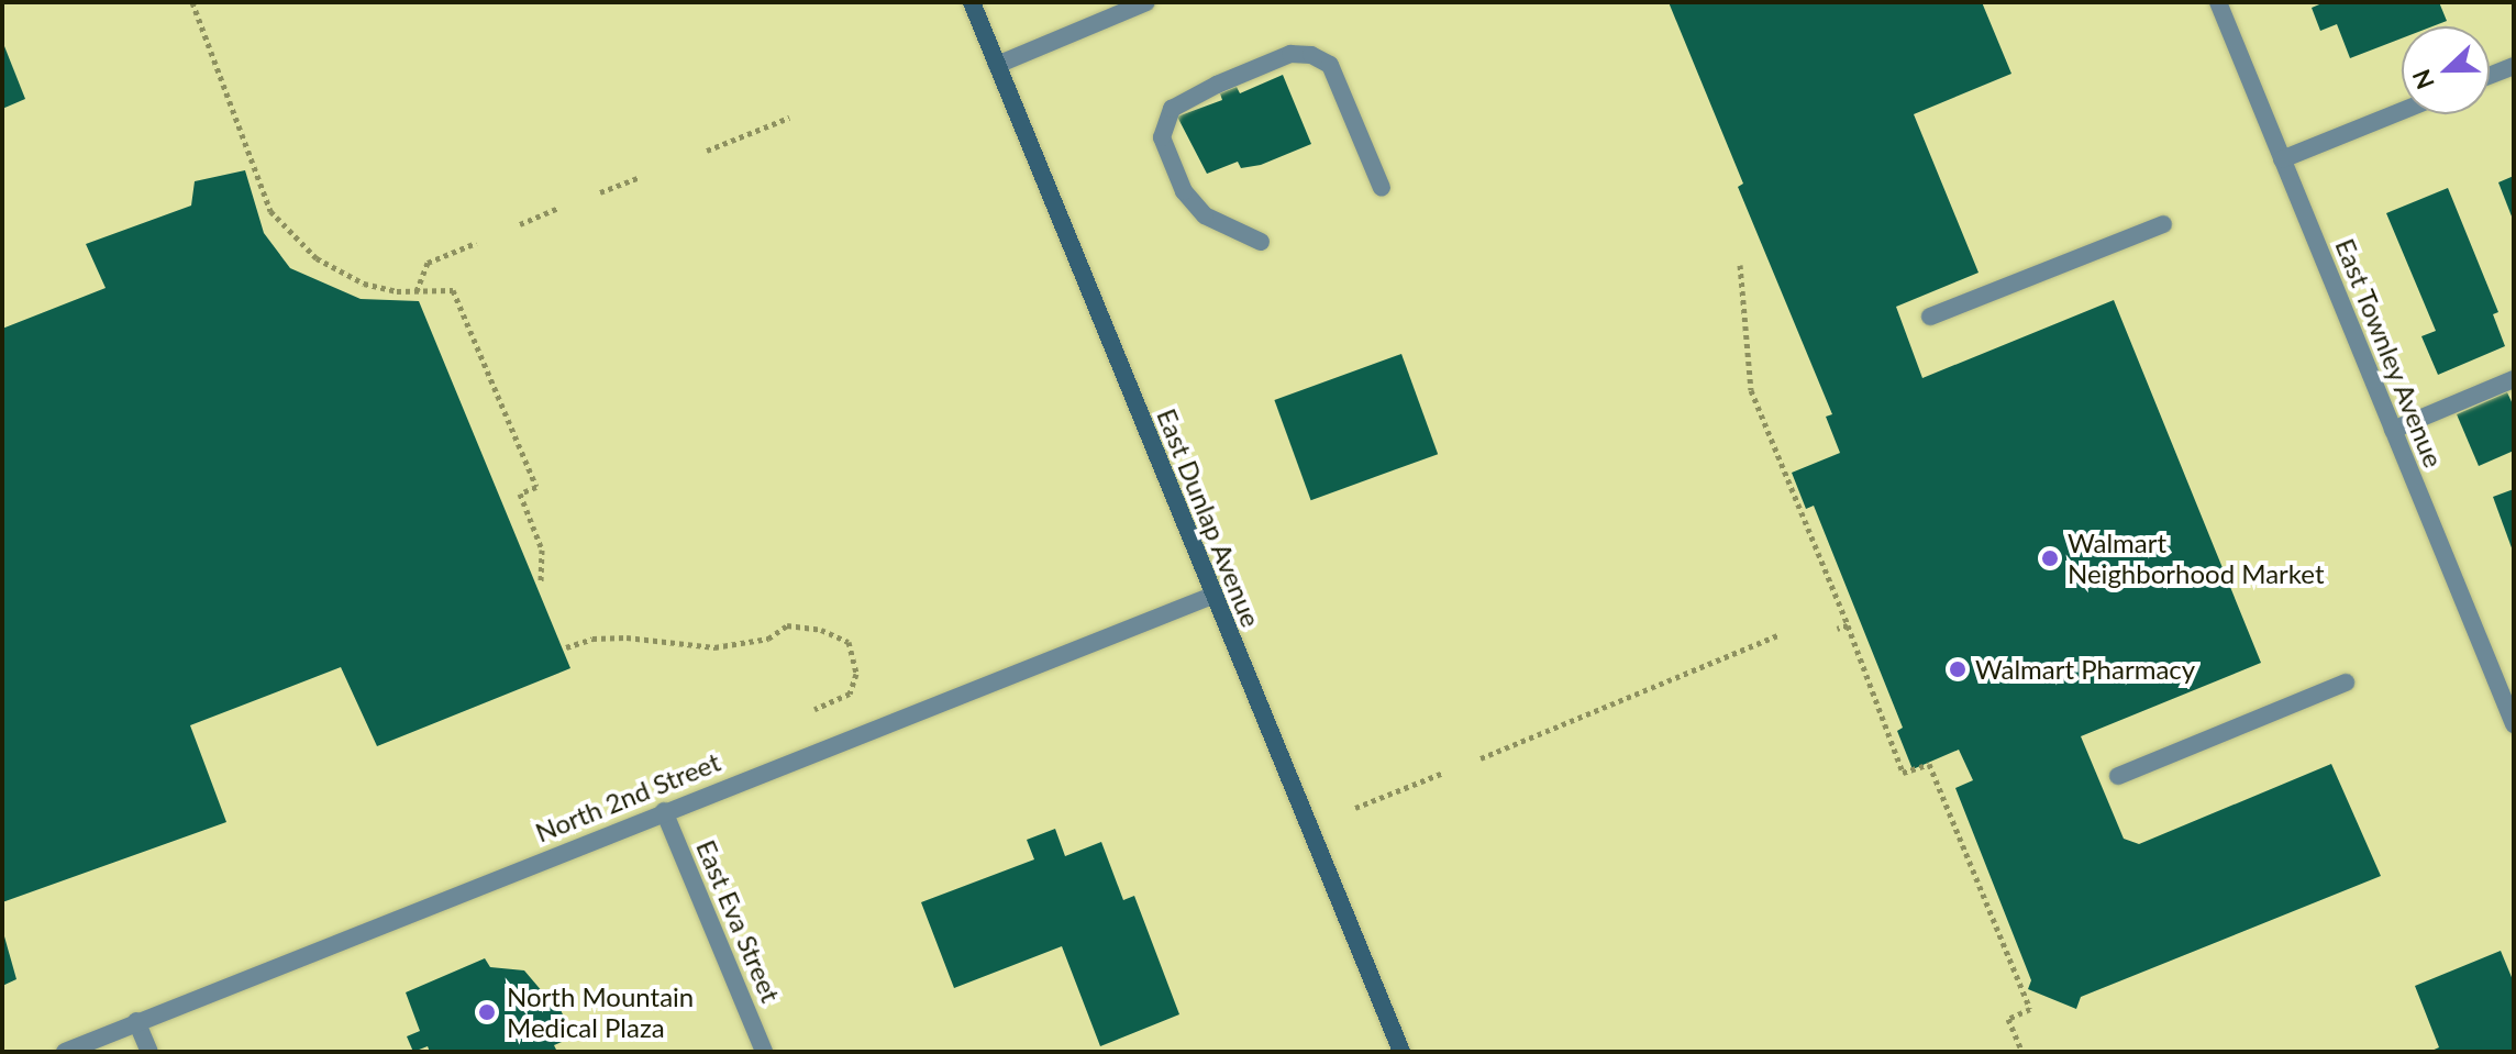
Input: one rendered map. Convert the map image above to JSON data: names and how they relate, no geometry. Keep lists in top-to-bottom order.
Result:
{
  "streets": {
    "main road": ["East Dunlap Avenue"],
    "street": ["East Townley Avenue", "North 2nd Street", "East Eva Street"]
  },
  "crossings": [
    ["East Dunlap Avenue", "North 2nd Street"],
    ["North 2nd Street", "East Eva Street"]
  ],
  "places": ["Walmart Neighborhood Market", "Walmart Pharmacy", "North Mountain Medical Plaza"],
  "north": "left"
}
